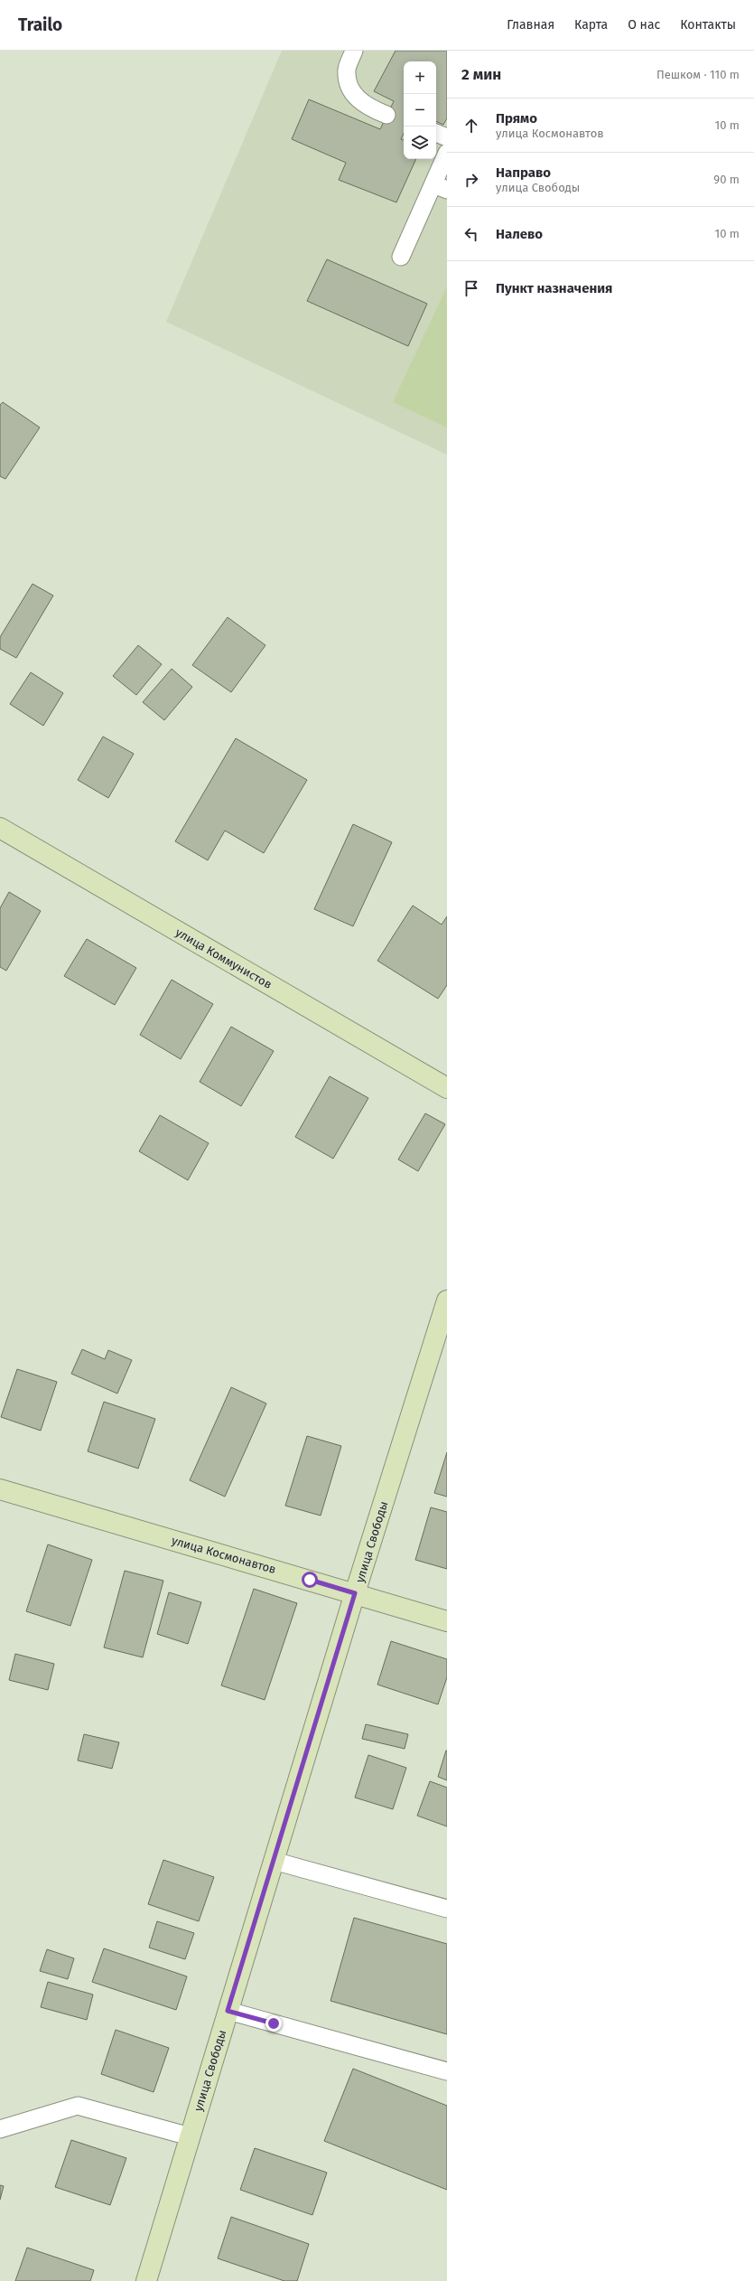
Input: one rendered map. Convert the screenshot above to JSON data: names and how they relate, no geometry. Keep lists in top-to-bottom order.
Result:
{
  "streets": {
    "street": ["улица Коммунистов", "улица Свободы", "улица Космонавтов"]
  },
  "crossings": [
    ["улица Свободы", "улица Космонавтов"]
  ],
  "page": {
    "header": "Trailo",
    "nav": [
      "Главная",
      "Карта",
      "О нас",
      "Контакты"
    ],
    "heading": ["2 мин", "Пешком · 110 m"],
    "map_buttons": ["+", "−"],
    "list": [
      ["Прямо", "улица Космонавтов", "10 m"],
      ["Направо", "улица Свободы", "90 m"],
      ["Налево", "10 m"],
      "Пункт назначения"
    ]
  }
}
